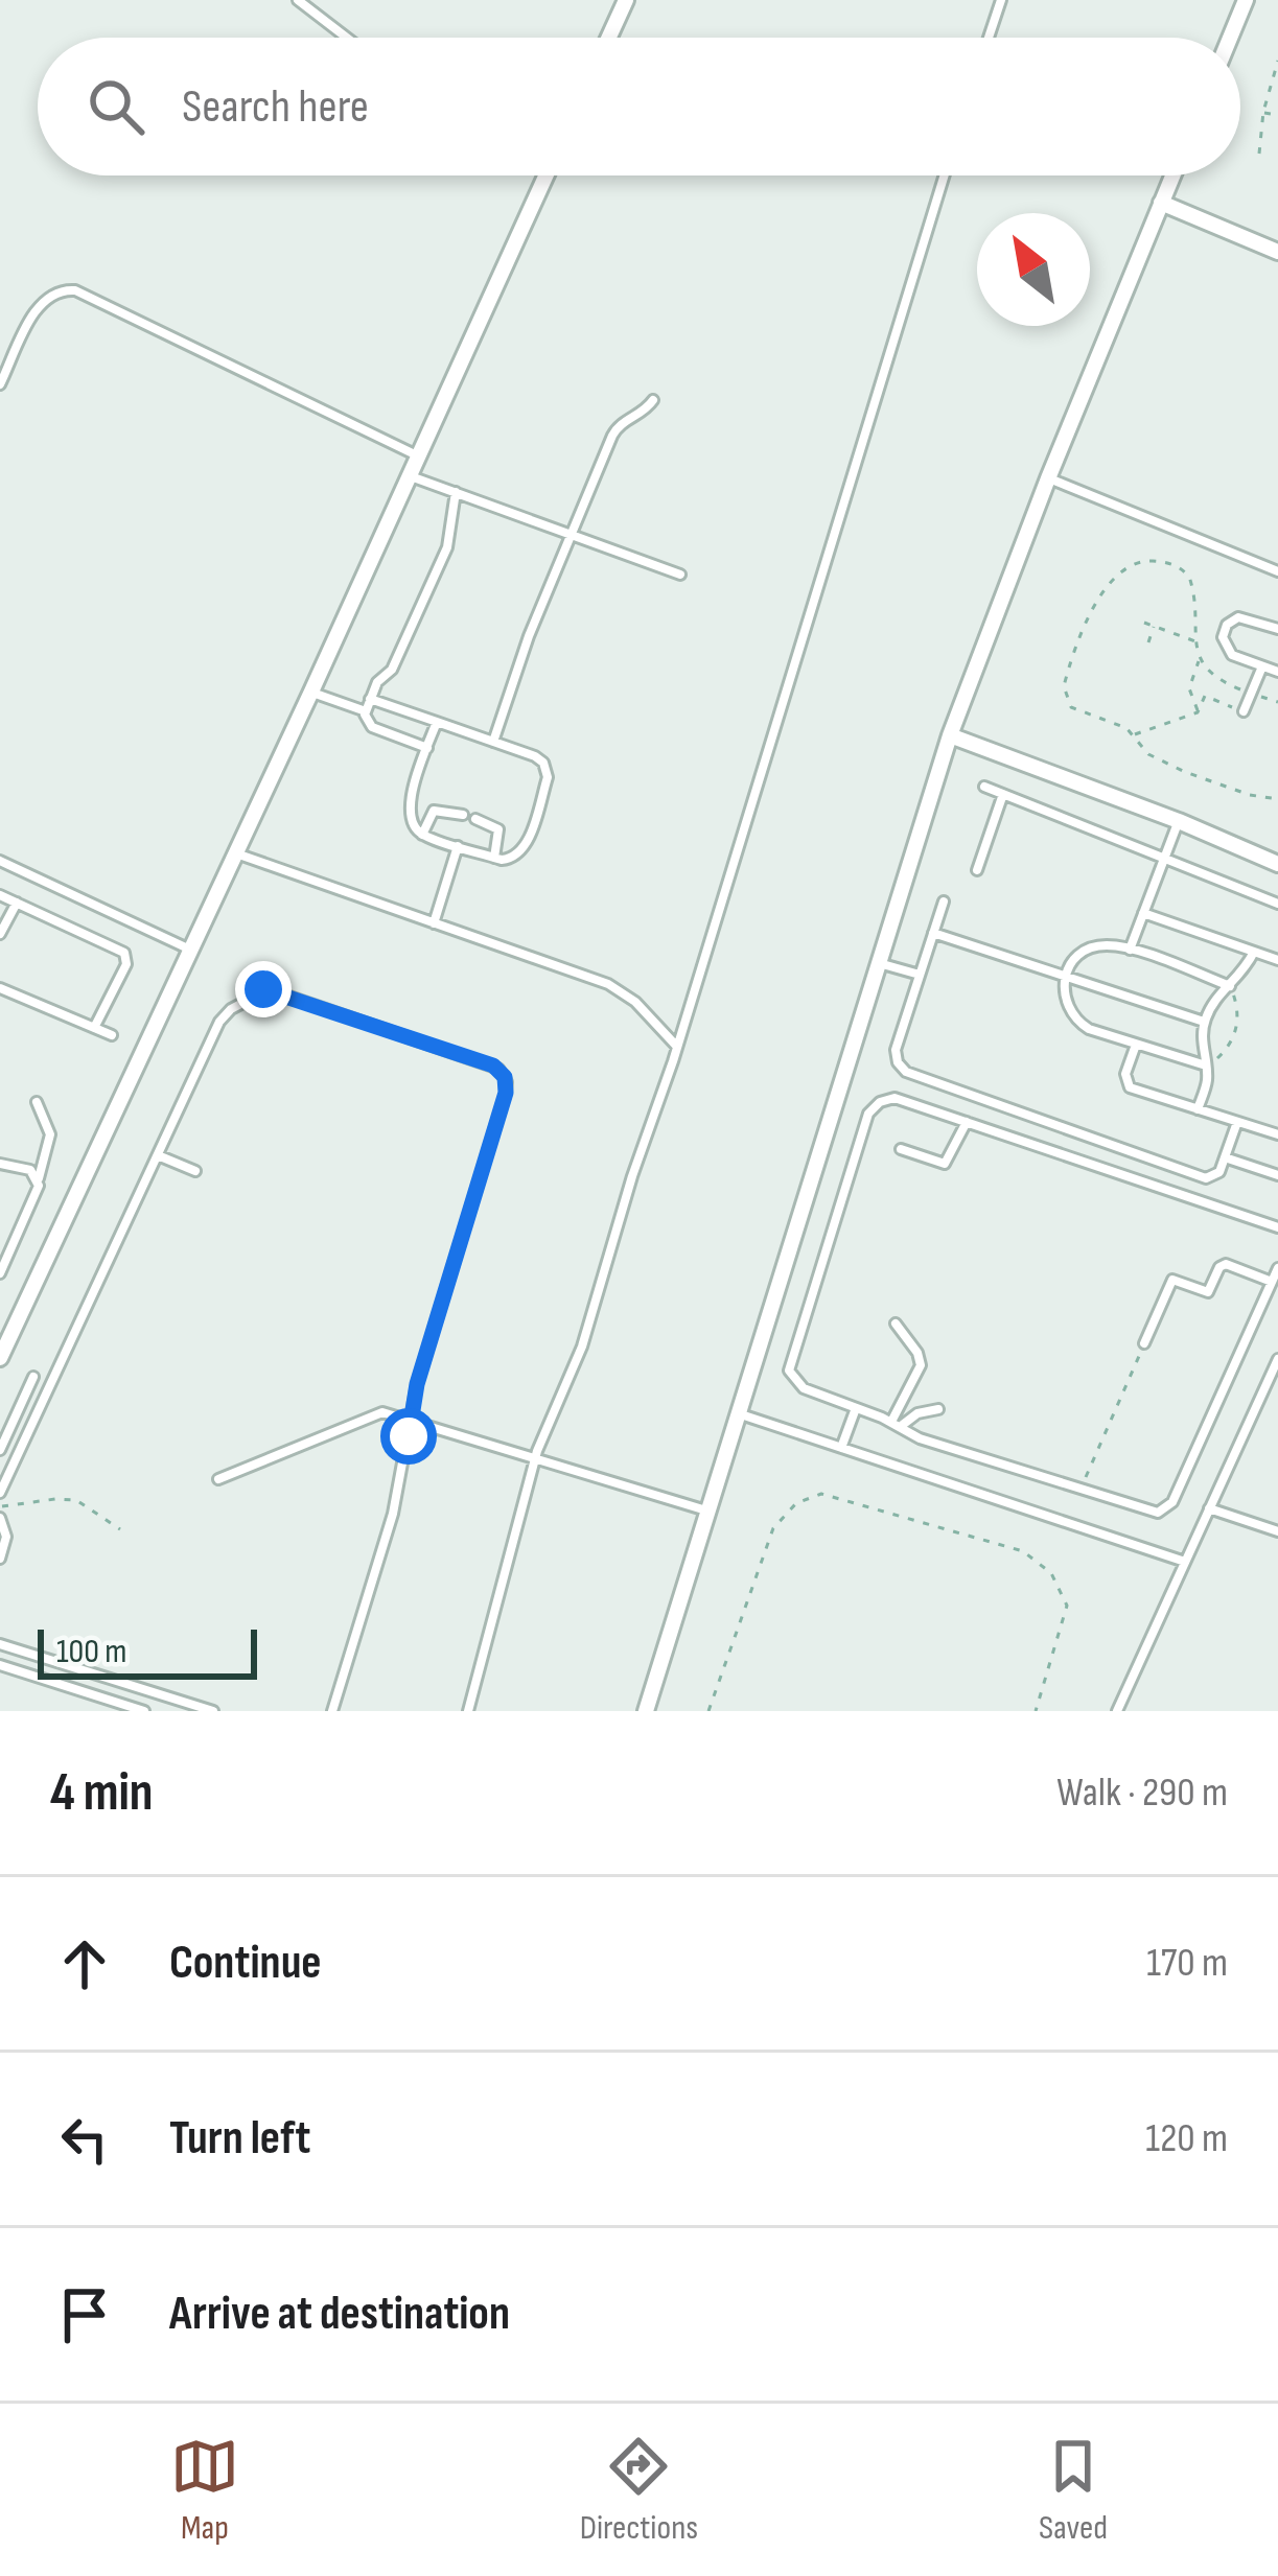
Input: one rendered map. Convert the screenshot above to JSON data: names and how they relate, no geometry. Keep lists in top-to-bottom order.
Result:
{
  "scale_bar": "100 m",
  "north": "top left",
  "page": {
    "search": "Search here",
    "scale": "100 m",
    "heading": ["4 min", "Walk · 290 m"],
    "list": [
      ["Continue", "170 m"],
      ["Turn left", "120 m"],
      "Arrive at destination"
    ],
    "nav": ["Map", "Directions", "Saved"]
  }
}
